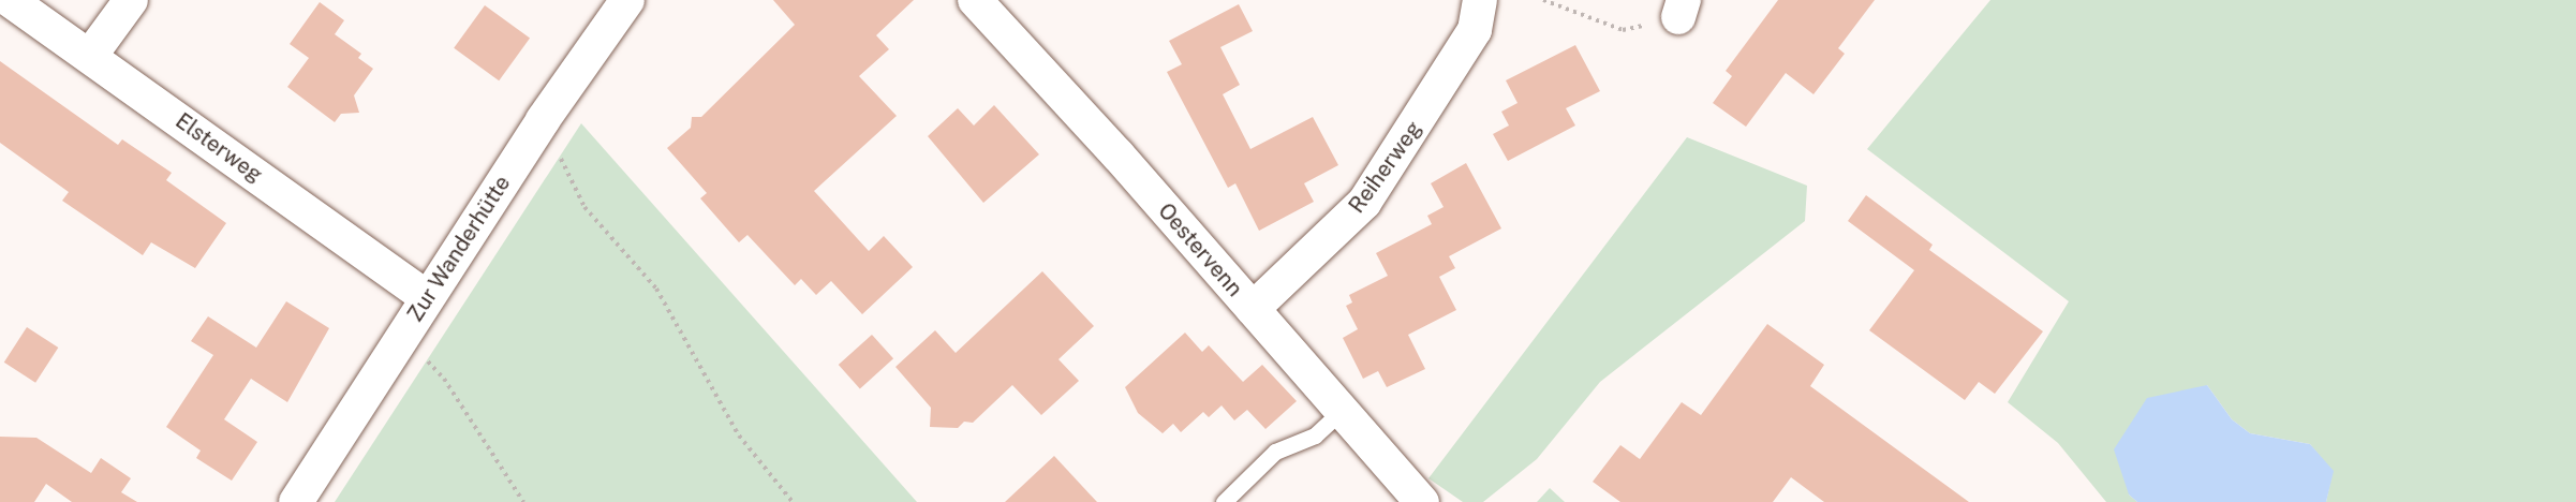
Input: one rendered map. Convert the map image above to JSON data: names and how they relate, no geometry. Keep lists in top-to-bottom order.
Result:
{
  "streets": {
    "street": [
      "Elsterweg",
      "Reiherweg",
      "Zur Wanderhütte",
      "Oestervenn"
    ]
  },
  "crossings": [
    ["Elsterweg", "Zur Wanderhütte"],
    ["Reiherweg", "Oestervenn"]
  ]
}
